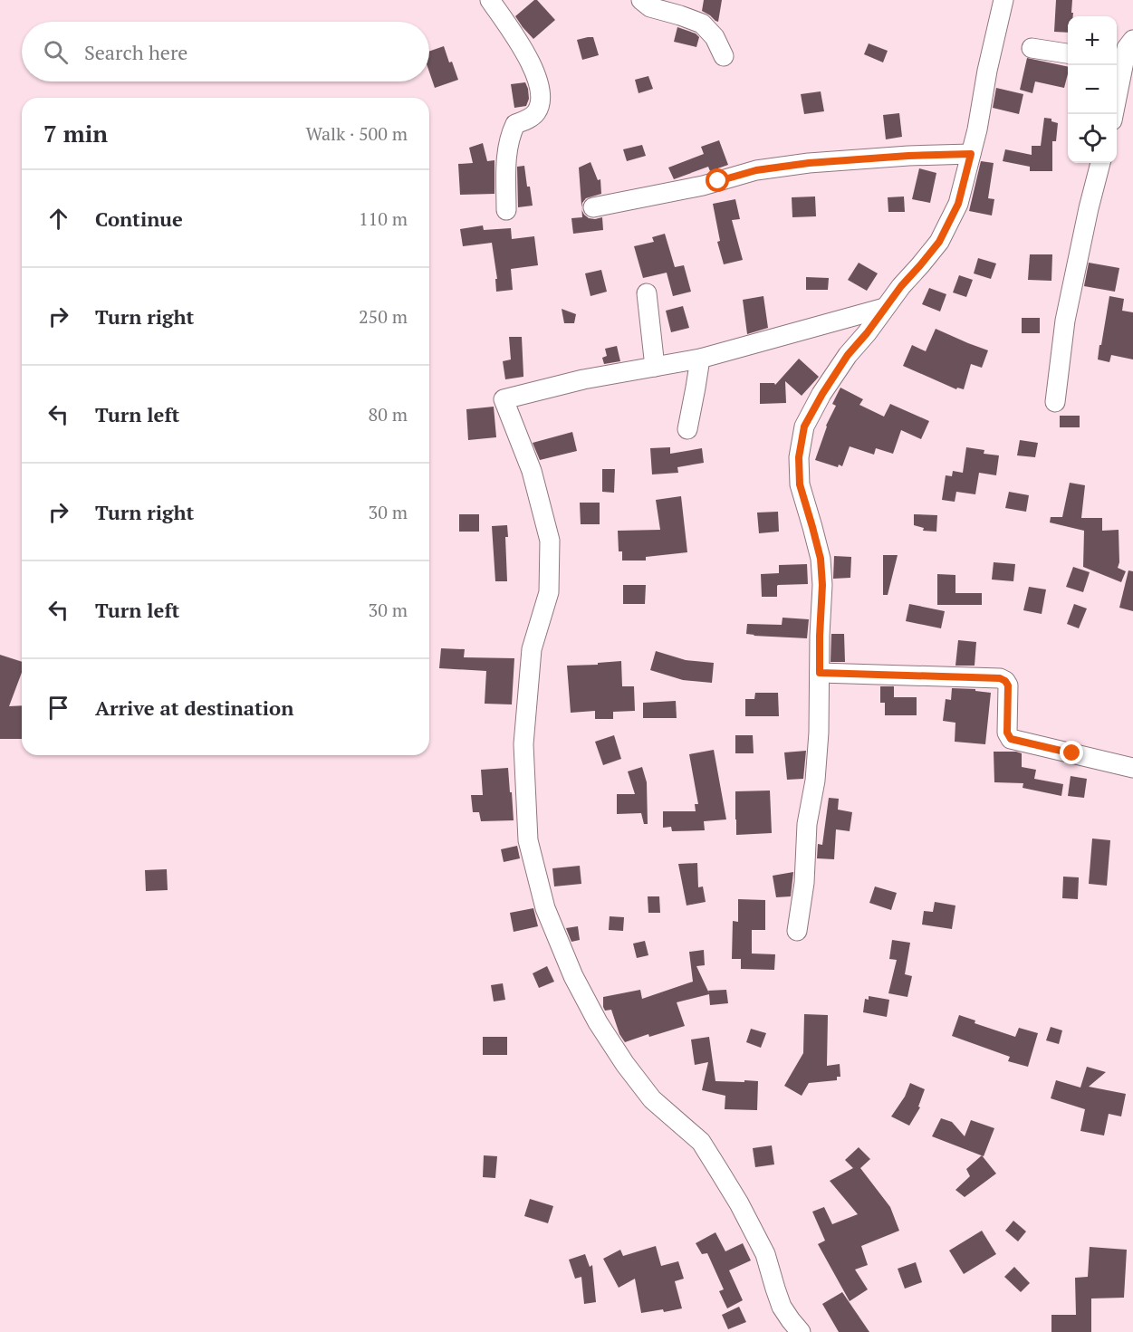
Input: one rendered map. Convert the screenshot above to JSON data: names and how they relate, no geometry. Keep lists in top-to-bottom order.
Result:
{
  "page": {
    "map_buttons": ["+", "−"],
    "search": "Search here",
    "heading": ["7 min", "Walk · 500 m"],
    "list": [
      ["Continue", "110 m"],
      ["Turn right", "250 m"],
      ["Turn left", "80 m"],
      ["Turn right", "30 m"],
      ["Turn left", "30 m"],
      "Arrive at destination"
    ]
  }
}
